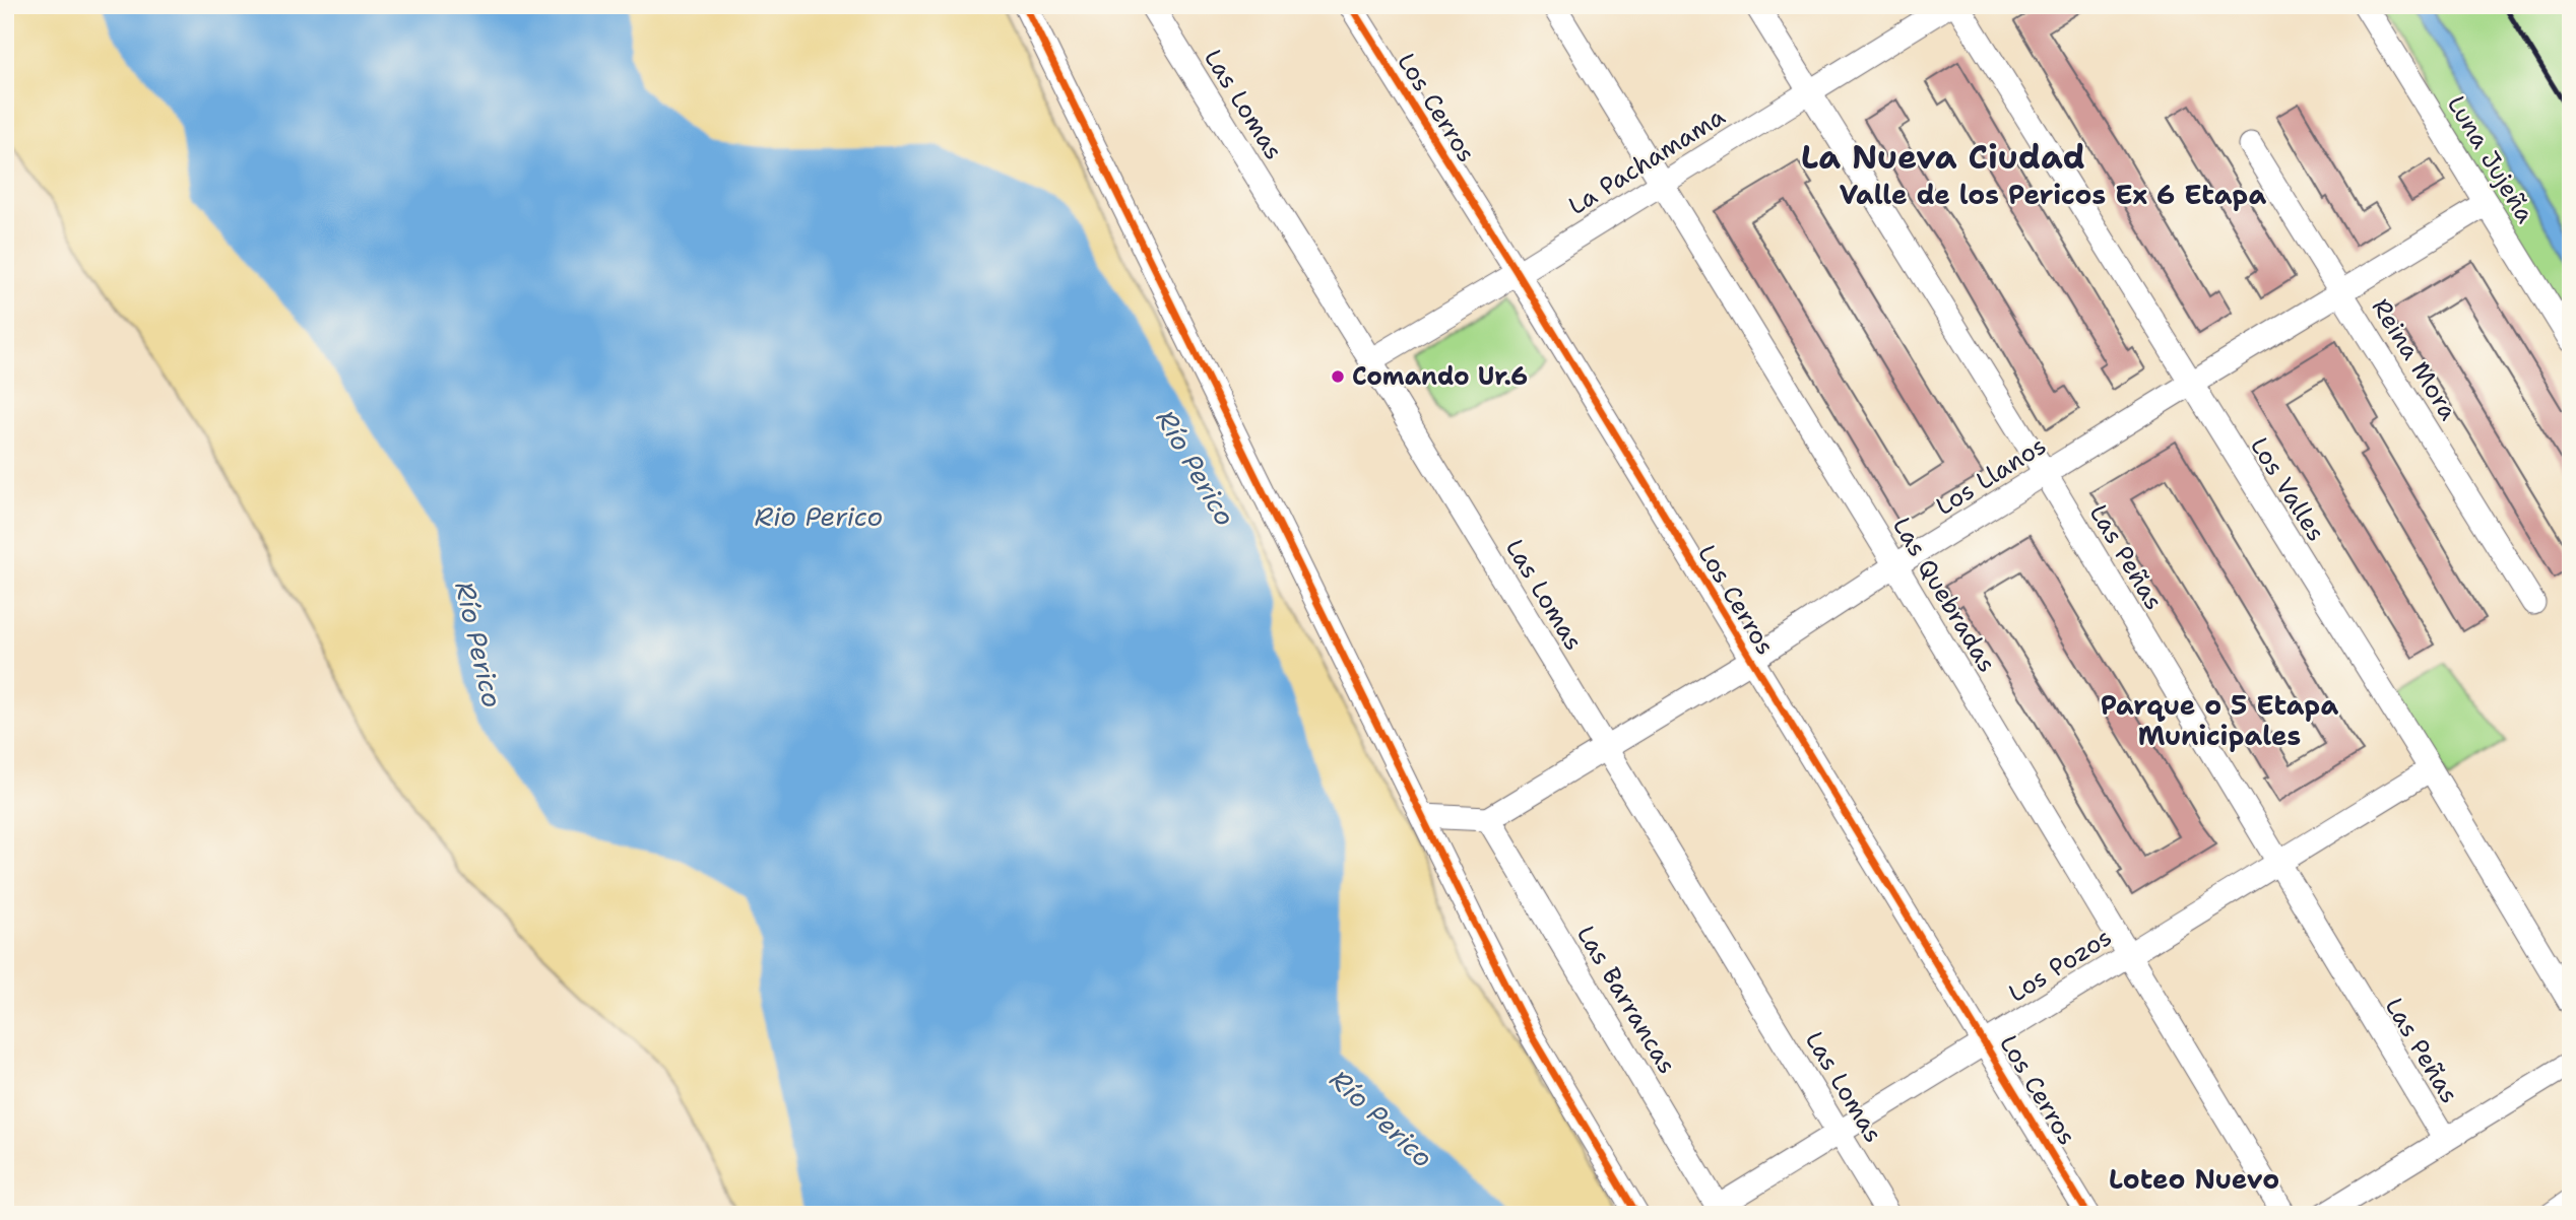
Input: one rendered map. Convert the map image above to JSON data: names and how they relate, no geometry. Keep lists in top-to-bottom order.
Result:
{
  "streets": {
    "street": [
      "Las Lomas",
      "Los Cerros",
      "Luna Jujeña",
      "La Pachamama",
      "Reina Mora",
      "Los Llanos",
      "Los Valles",
      "Las Peñas",
      "Las Quebradas",
      "Los Pozos",
      "Las Barrancas"
    ]
  },
  "crossings": [
    ["Las Lomas", "La Pachamama"],
    ["Las Lomas", "Los Llanos"],
    ["Las Lomas", "Los Pozos"],
    ["Los Cerros", "La Pachamama"],
    ["Los Cerros", "Los Llanos"],
    ["Los Cerros", "Los Pozos"],
    ["Luna Jujeña", "Los Llanos"],
    ["La Pachamama", "Las Peñas"],
    ["La Pachamama", "Las Quebradas"],
    ["Reina Mora", "Los Llanos"],
    ["Los Llanos", "Los Valles"],
    ["Los Llanos", "Las Peñas"],
    ["Los Llanos", "Las Quebradas"],
    ["Los Llanos", "Las Barrancas"],
    ["Los Valles", "Los Pozos"],
    ["Las Peñas", "Los Pozos"],
    ["Las Quebradas", "Los Pozos"],
    ["Los Pozos", "Las Barrancas"]
  ],
  "districts": [
    "La Nueva Ciudad",
    "Valle de los Pericos Ex 6 Etapa",
    "Parque o 5 Etapa Municipales",
    "Loteo Nuevo"
  ],
  "water": ["Río Perico", "Rio Perico"],
  "places": ["Comando Ur.6"]
}
